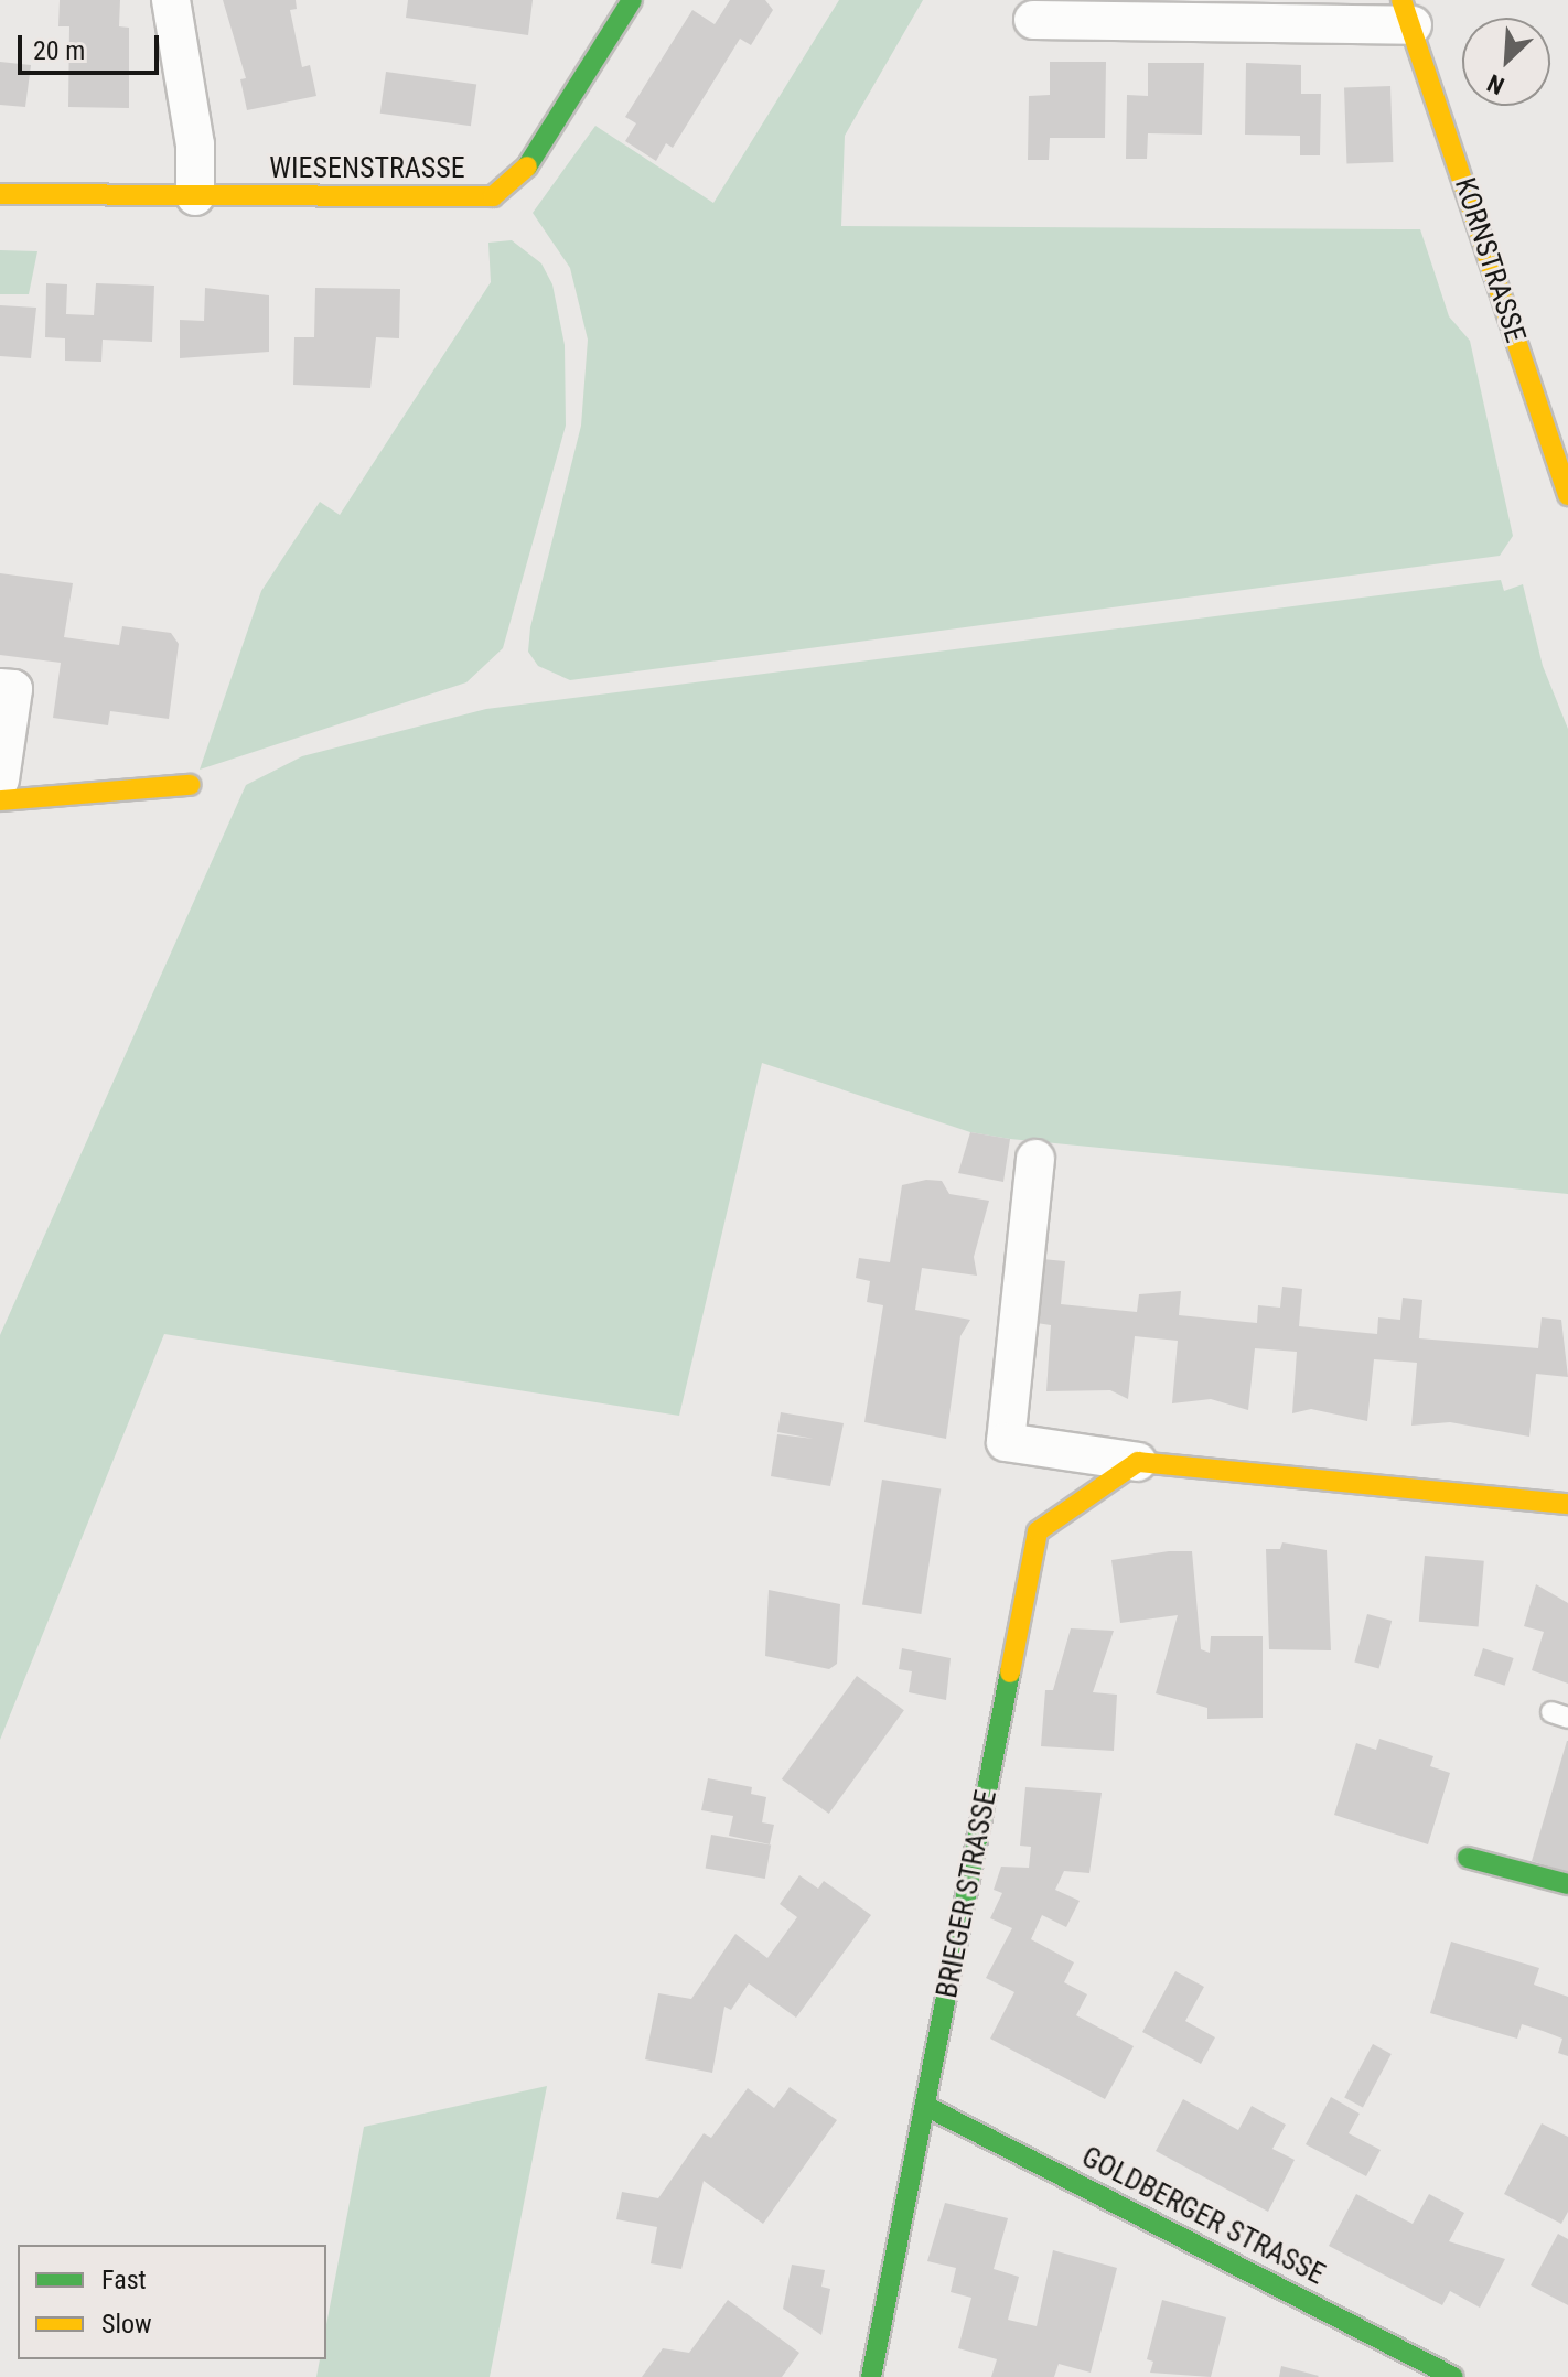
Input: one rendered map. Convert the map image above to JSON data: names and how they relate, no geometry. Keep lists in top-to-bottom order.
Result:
{
  "streets": {
    "street": [
      "WIESENSTRASSE",
      "KORNSTRASSE",
      "BRIEGER STRASSE",
      "GOLDBERGER STRASSE"
    ]
  },
  "crossings": [
    ["BRIEGER STRASSE", "GOLDBERGER STRASSE"]
  ],
  "legend": ["Fast", "Slow"],
  "scale_bar": "20 m",
  "north": "bottom left"
}
